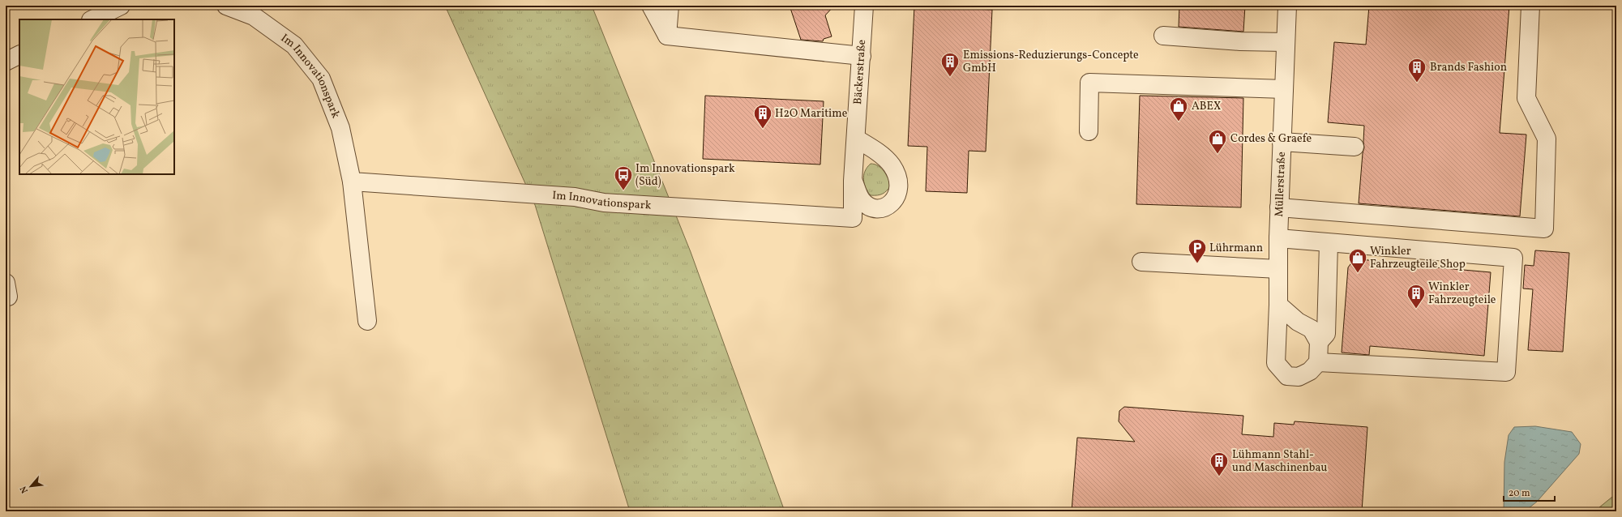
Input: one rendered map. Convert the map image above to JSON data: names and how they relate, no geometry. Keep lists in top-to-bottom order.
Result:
{
  "streets": {
    "street": ["Bäckerstraße", "Im Innovationspark", "Müllerstraße"]
  },
  "crossings": [
    ["Bäckerstraße", "Im Innovationspark"]
  ],
  "places": {
    "building": [
      "Emissions-Reduzierungs-Concepte GmbH",
      "Brands Fashion",
      "H2O Maritime",
      "Winkler Fahrzeugteile",
      "Lühmann Stahl- und Maschinenbau"
    ],
    "shop": ["ABEX", "Cordes & Graefe", "Winkler Fahrzeugteile Shop"],
    "bus stop": ["Im Innovationspark (Süd)"],
    "parking": ["Lührmann"]
  },
  "scale_bar": "20 m",
  "north": "bottom left"
}
